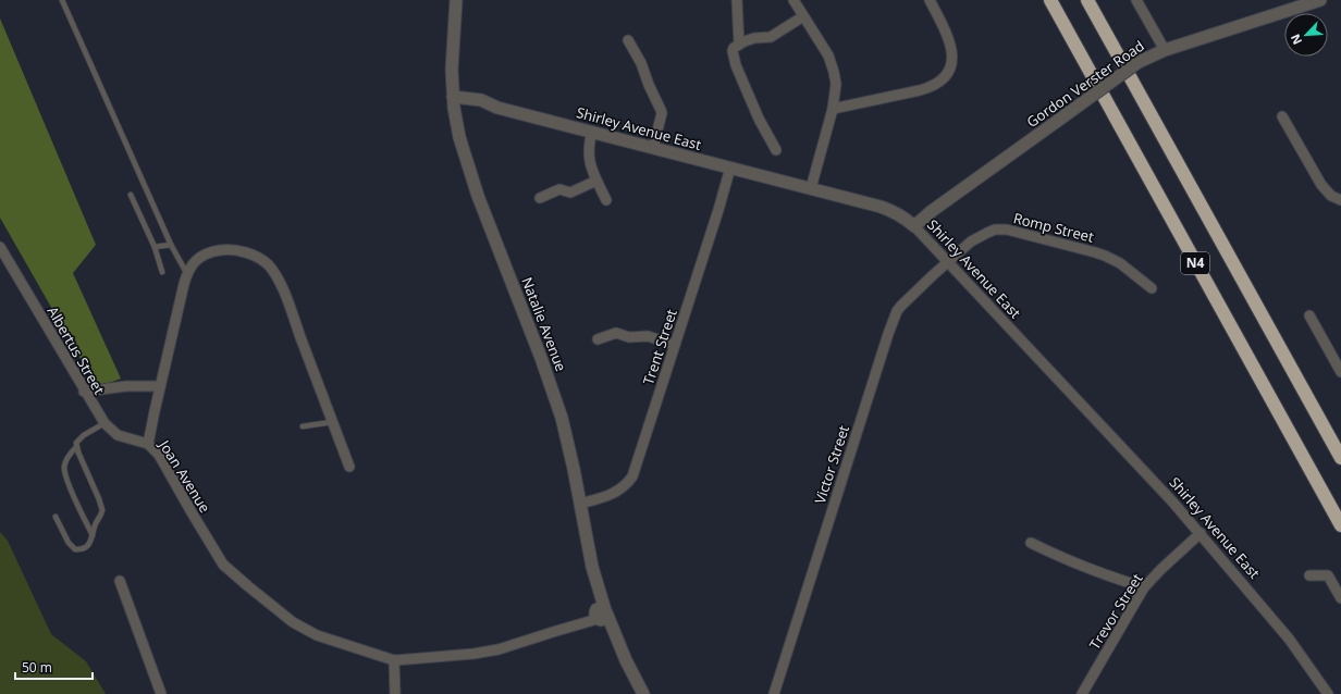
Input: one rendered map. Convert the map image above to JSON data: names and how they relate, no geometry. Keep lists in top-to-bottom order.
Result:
{
  "streets": {
    "highway": ["N4"],
    "street": [
      "Gordon Verster Road",
      "Shirley Avenue East",
      "Romp Street",
      "Natalie Avenue",
      "Trent Street",
      "Albertus Street",
      "Victor Street",
      "Joan Avenue",
      "Trevor Street"
    ]
  },
  "crossings": [
    ["Gordon Verster Road", "Shirley Avenue East"],
    ["Shirley Avenue East", "Romp Street"],
    ["Shirley Avenue East", "Natalie Avenue"],
    ["Shirley Avenue East", "Trent Street"],
    ["Shirley Avenue East", "Victor Street"],
    ["Shirley Avenue East", "Trevor Street"],
    ["Romp Street", "Victor Street"],
    ["Natalie Avenue", "Trent Street"],
    ["Natalie Avenue", "Joan Avenue"],
    ["Albertus Street", "Joan Avenue"]
  ],
  "scale_bar": "50 m",
  "north": "bottom left"
}
